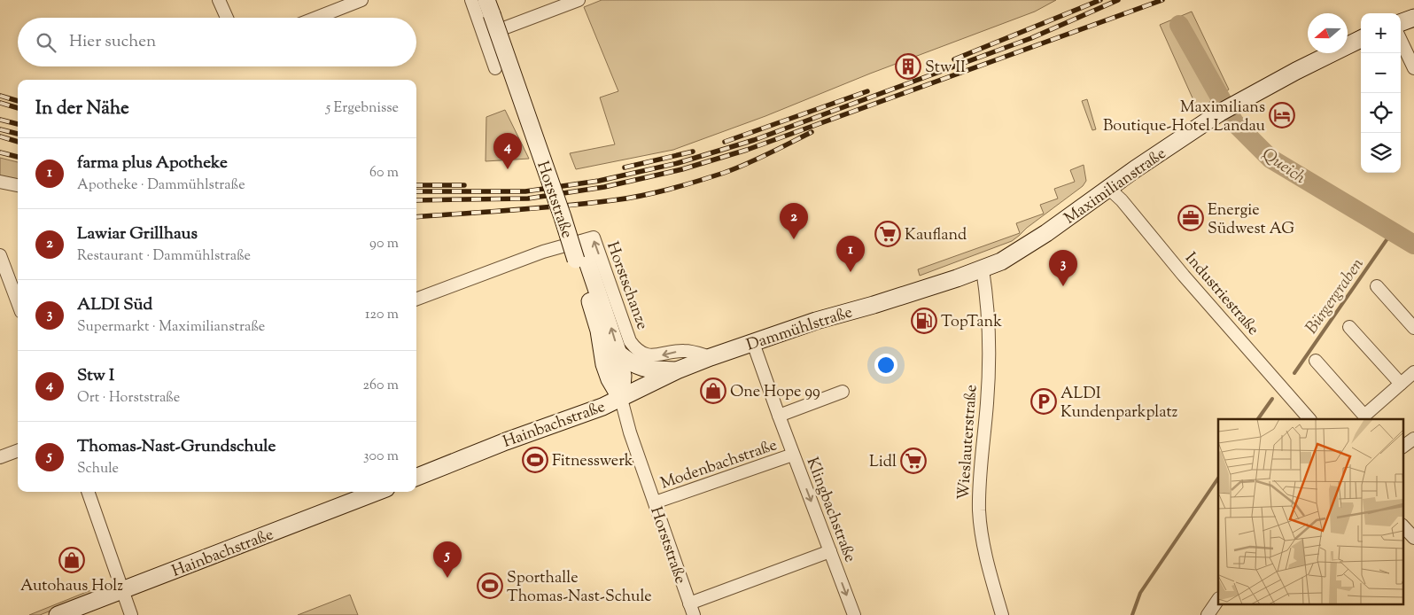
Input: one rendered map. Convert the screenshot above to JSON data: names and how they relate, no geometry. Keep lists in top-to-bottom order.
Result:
{
  "streets": {
    "street": [
      "Maximilianstraße",
      "Horststraße",
      "Horstschanze",
      "Industriestraße",
      "Dammühlstraße",
      "Hainbachstraße",
      "Wieslauterstraße",
      "Modenbachstraße",
      "Klingbachstraße"
    ]
  },
  "crossings": [
    ["Maximilianstraße", "Industriestraße"],
    ["Maximilianstraße", "Dammühlstraße"],
    ["Maximilianstraße", "Wieslauterstraße"],
    ["Horststraße", "Dammühlstraße"],
    ["Horststraße", "Hainbachstraße"],
    ["Horststraße", "Modenbachstraße"],
    ["Horstschanze", "Dammühlstraße"],
    ["Dammühlstraße", "Hainbachstraße"],
    ["Dammühlstraße", "Wieslauterstraße"],
    ["Dammühlstraße", "Klingbachstraße"],
    ["Modenbachstraße", "Klingbachstraße"]
  ],
  "one_way": ["Klingbachstraße"],
  "water": ["Queich", "Bürgergraben"],
  "places": {
    "building": ["Stw II"],
    "hotel": ["Maximilians Boutique-Hotel Landau"],
    "office": ["Energie Südwest AG"],
    "supermarket": ["Kaufland", "Lidl"],
    "fuel station": ["TopTank"],
    "shop": ["One Hope 99", "Autohaus Holz"],
    "parking": ["ALDI Kundenparkplatz"],
    "sports": ["Fitnesswerk", "Sporthalle Thomas-Nast-Schule"]
  },
  "north": "left",
  "page": {
    "map_buttons": ["+", "−"],
    "search": "Hier suchen",
    "heading": ["In der Nähe", "5 Ergebnisse"],
    "pins": [
      "4",
      "2",
      "1",
      "3",
      "5"
    ],
    "list": [
      {
        "mark": "1",
        "name": "farma plus Apotheke",
        "note": "Apotheke · Dammühlstraße",
        "value": "60 m"
      },
      {
        "mark": "2",
        "name": "Lawiar Grillhaus",
        "note": "Restaurant · Dammühlstraße",
        "value": "90 m"
      },
      {
        "mark": "3",
        "name": "ALDI Süd",
        "note": "Supermarkt · Maximilianstraße",
        "value": "120 m"
      },
      {
        "mark": "4",
        "name": "Stw I",
        "note": "Ort · Horststraße",
        "value": "260 m"
      },
      {
        "mark": "5",
        "name": "Thomas-Nast-Grundschule",
        "note": "Schule",
        "value": "300 m"
      }
    ]
  }
}
